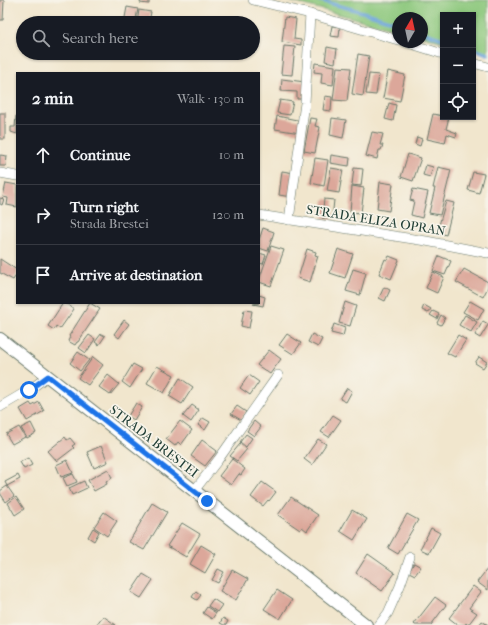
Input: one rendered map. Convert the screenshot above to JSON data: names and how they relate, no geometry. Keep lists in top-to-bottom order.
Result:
{
  "streets": {
    "main road": ["STRADA BRESTEI"],
    "street": ["STRADA ELIZA OPRAN"]
  },
  "north": "top",
  "page": {
    "map_buttons": ["+", "−"],
    "search": "Search here",
    "heading": ["2 min", "Walk · 130 m"],
    "list": [
      ["Continue", "10 m"],
      ["Turn right", "Strada Brestei", "120 m"],
      "Arrive at destination"
    ]
  }
}
